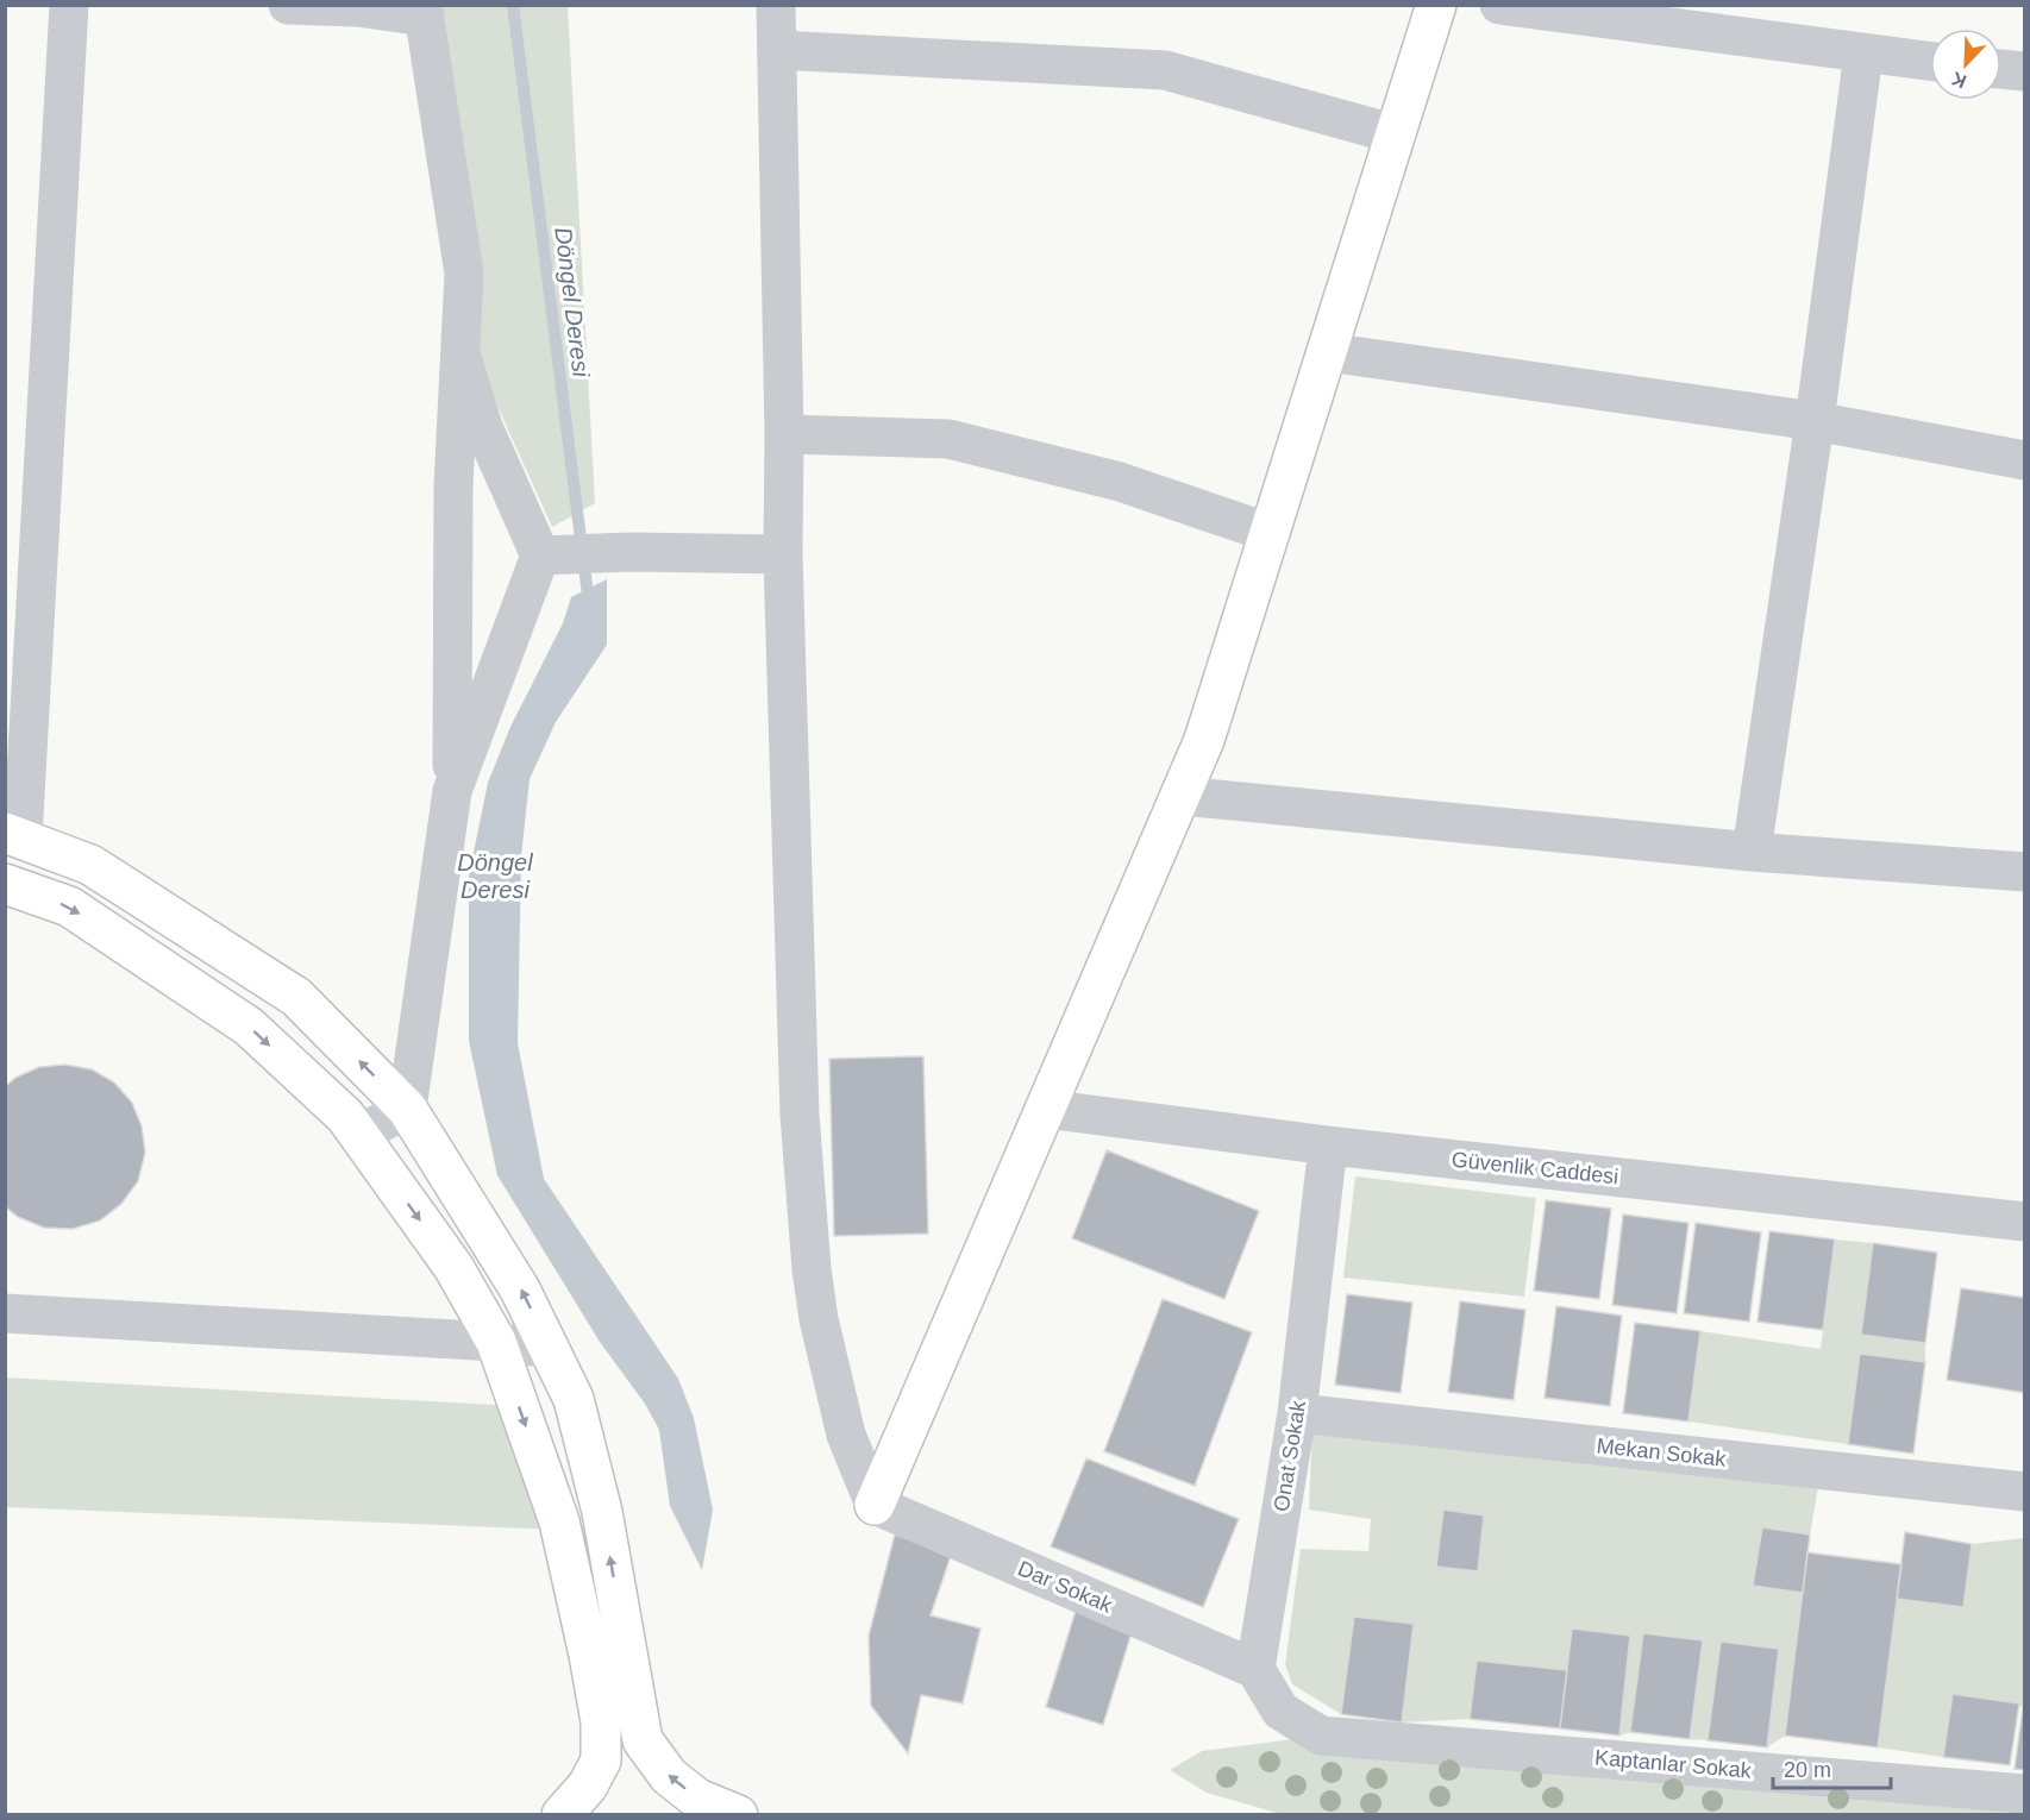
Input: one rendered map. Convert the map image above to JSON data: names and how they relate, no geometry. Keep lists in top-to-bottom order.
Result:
{
  "streets": {
    "street": [
      "Güvenlik Caddesi",
      "Mekan Sokak",
      "Onat Sokak",
      "Dar Sokak",
      "Kaptanlar Sokak"
    ]
  },
  "crossings": [
    ["Güvenlik Caddesi", "Onat Sokak"],
    ["Mekan Sokak", "Onat Sokak"],
    ["Onat Sokak", "Dar Sokak"],
    ["Onat Sokak", "Kaptanlar Sokak"],
    ["Dar Sokak", "Kaptanlar Sokak"]
  ],
  "water": ["Döngel Deresi"],
  "scale_bar": "20 m",
  "north": "bottom left"
}
